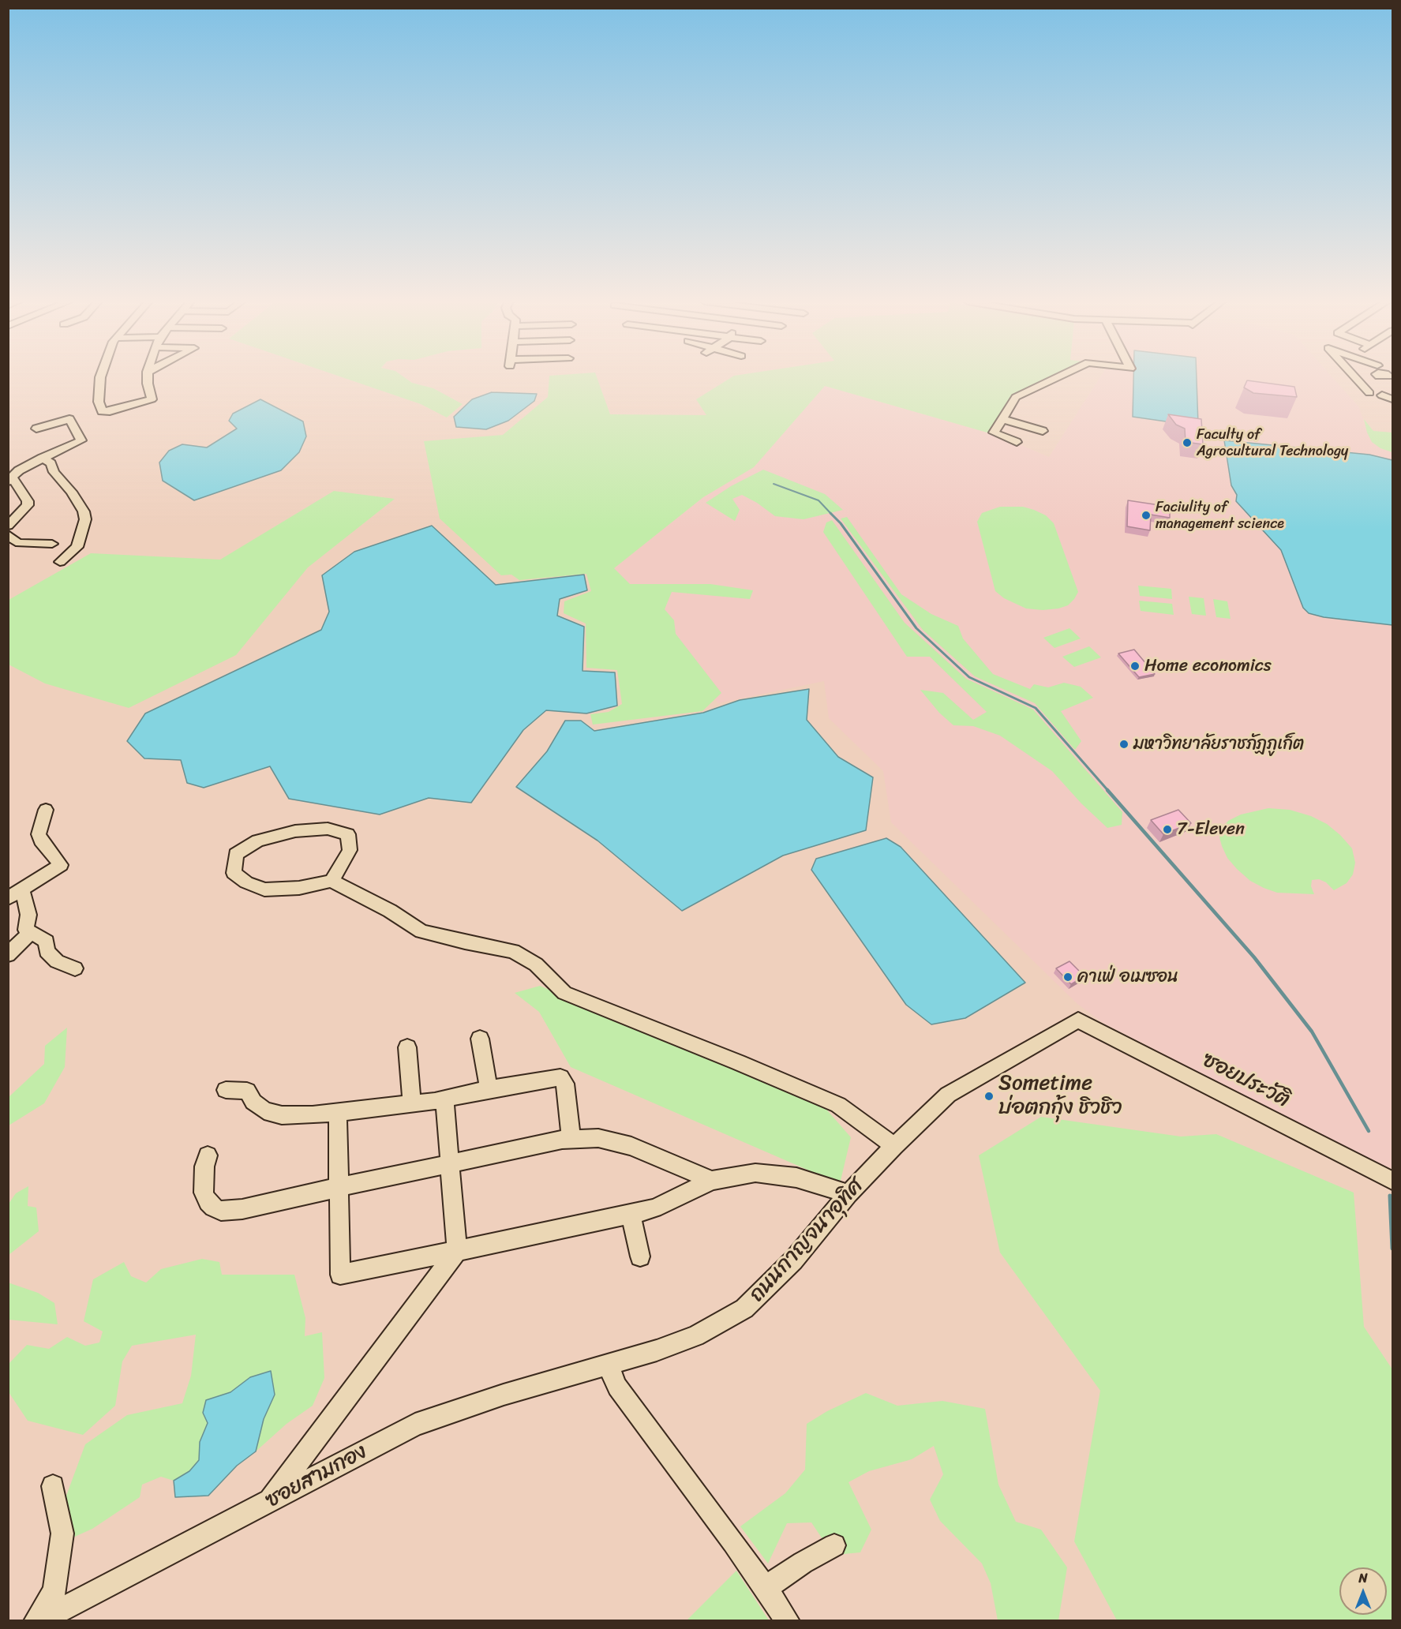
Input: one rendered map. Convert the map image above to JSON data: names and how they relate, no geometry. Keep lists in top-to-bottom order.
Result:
{
  "streets": {
    "street": ["ซอยประวัติ", "ถนนกาญจนาอุทิศ", "ซอยสามกอง"]
  },
  "crossings": [
    ["ซอยประวัติ", "ถนนกาญจนาอุทิศ"],
    ["ถนนกาญจนาอุทิศ", "ซอยสามกอง"]
  ],
  "places": [
    "Faculty of Agrocultural Technology",
    "Faciulity of management science",
    "Home economics",
    "มหาวิทยาลัยราชภัฏภูเก็ต",
    "7-Eleven",
    "คาเฟ่ อเมซอน",
    "Sometime บ่อตกกุ้ง ชิวชิว"
  ],
  "north": "top"
}
